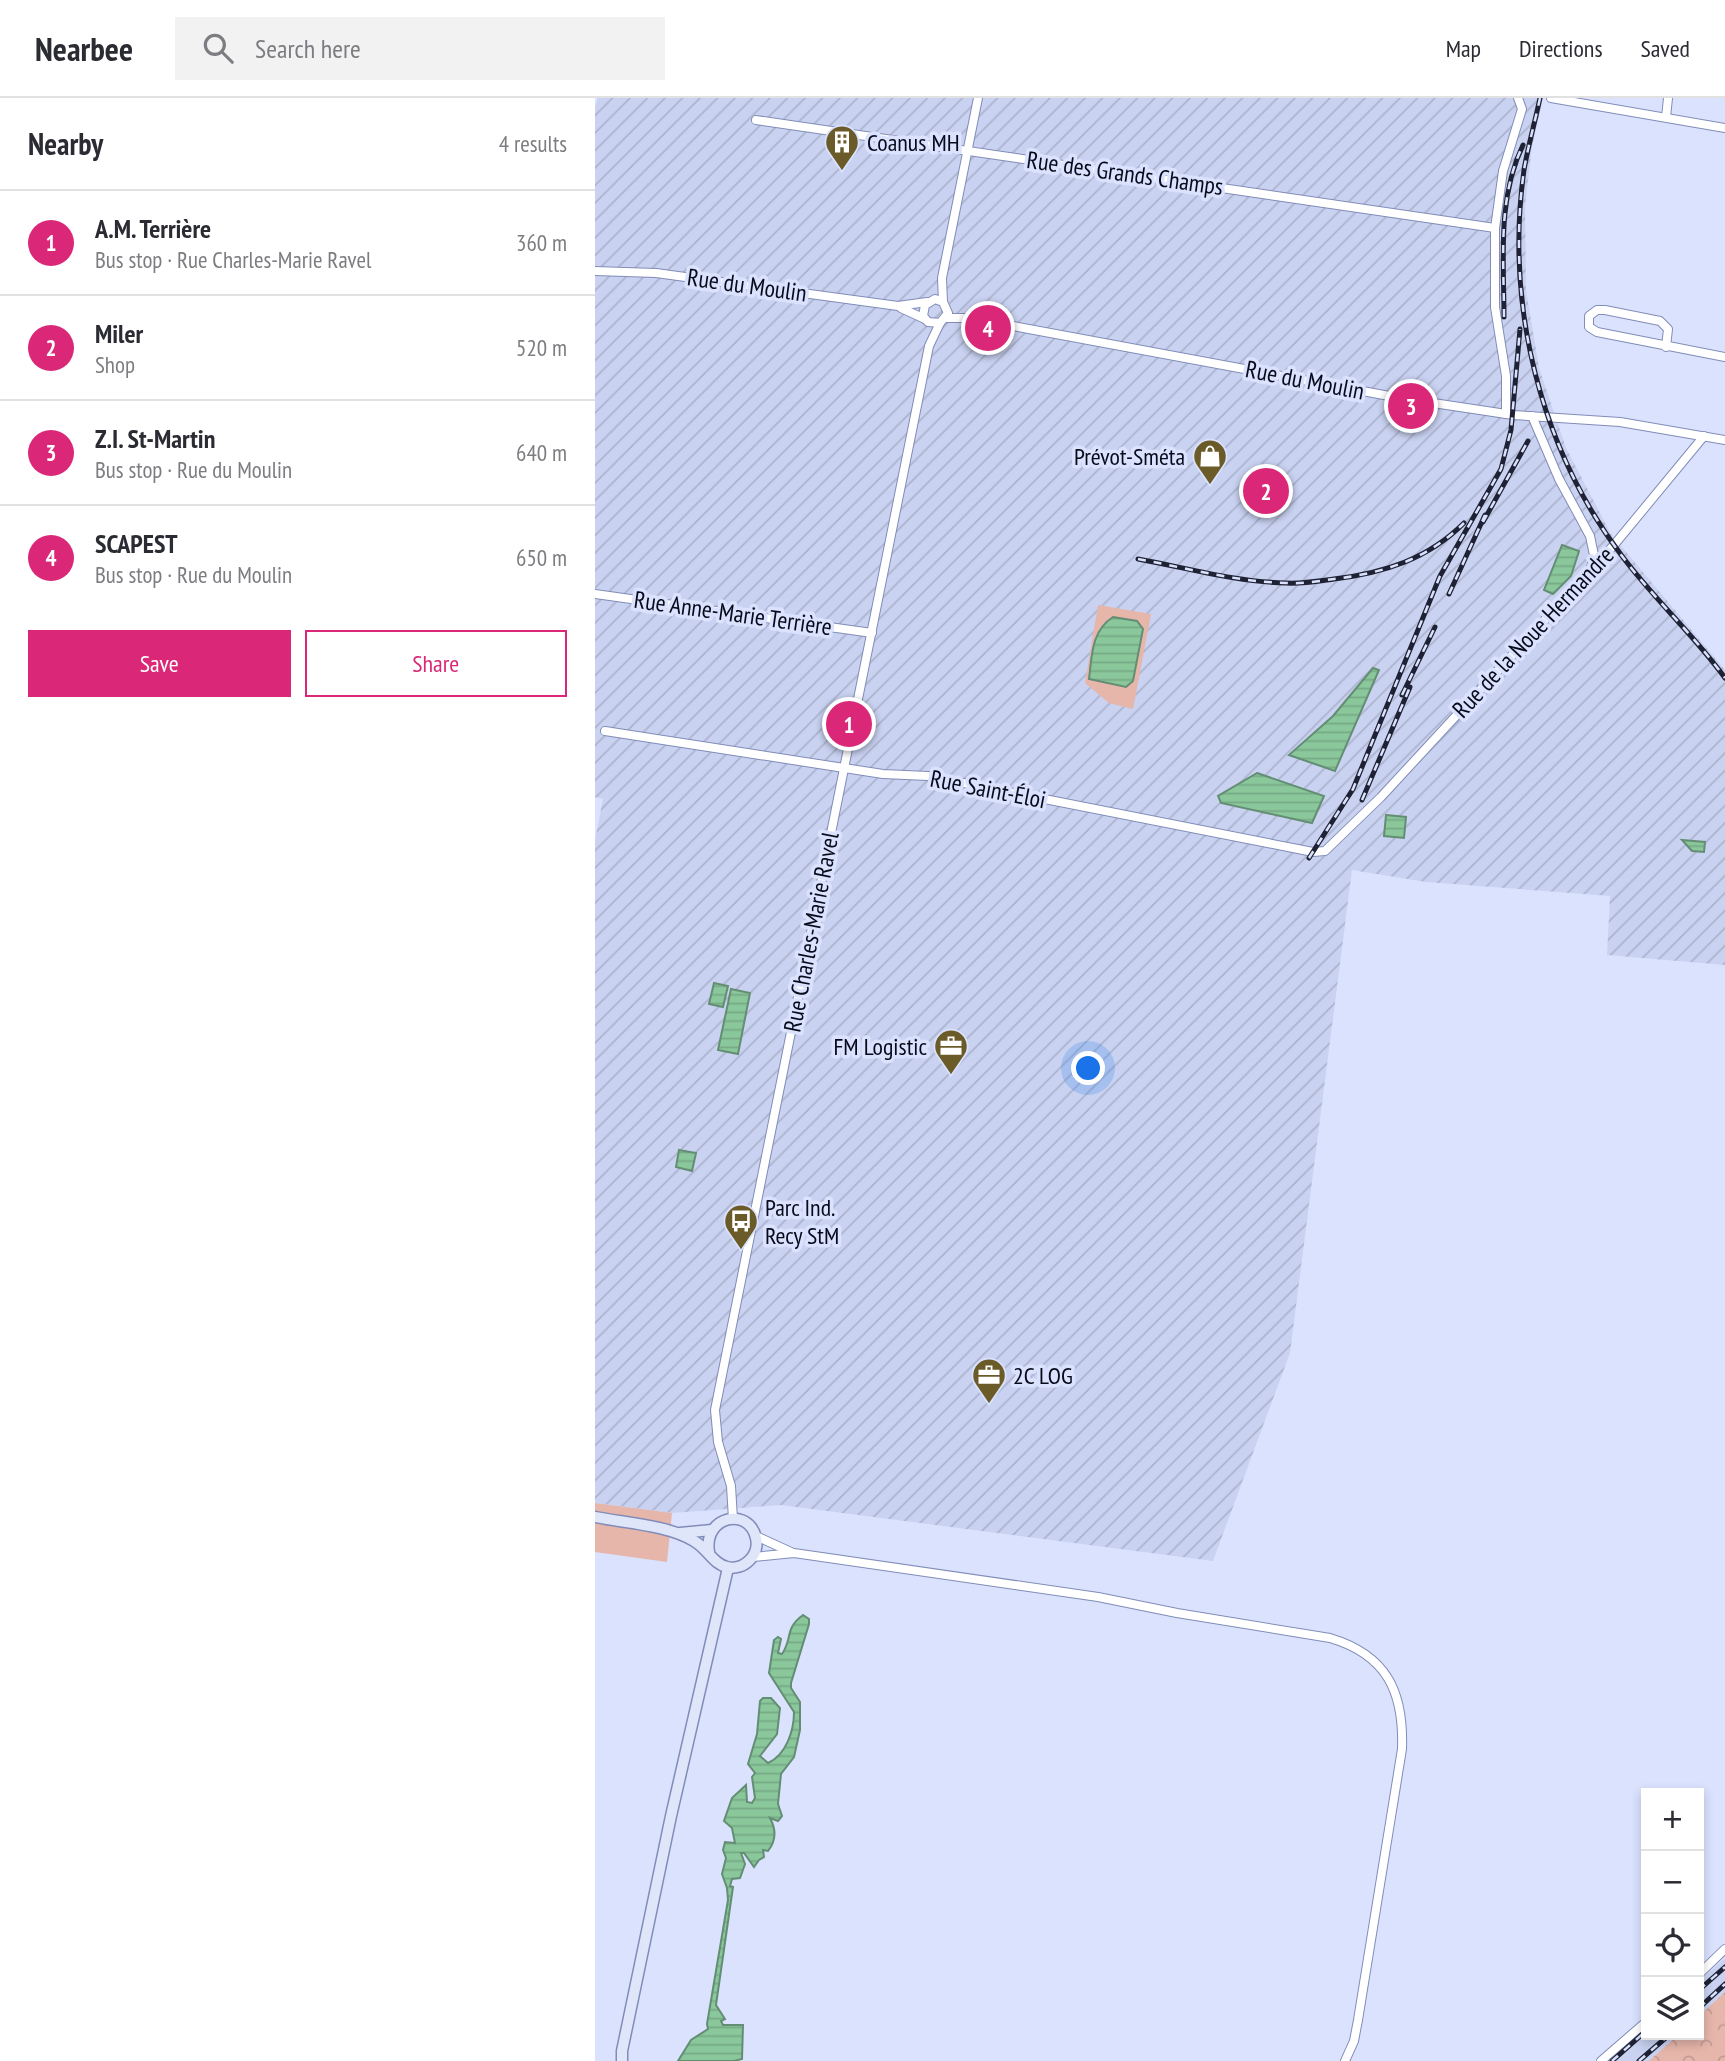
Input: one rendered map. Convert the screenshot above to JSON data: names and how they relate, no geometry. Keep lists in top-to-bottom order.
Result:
{
  "streets": {
    "street": [
      "Rue des Grands Champs",
      "Rue du Moulin",
      "Rue Anne-Marie Terrière",
      "Rue de la Noue Hermandre",
      "Rue Saint-Éloi",
      "Rue Charles-Marie Ravel"
    ]
  },
  "crossings": [
    ["Rue du Moulin", "Rue de la Noue Hermandre"],
    ["Rue du Moulin", "Rue Charles-Marie Ravel"],
    ["Rue Anne-Marie Terrière", "Rue Charles-Marie Ravel"],
    ["Rue de la Noue Hermandre", "Rue Saint-Éloi"],
    ["Rue Saint-Éloi", "Rue Charles-Marie Ravel"]
  ],
  "places": {
    "building": ["Coanus MH"],
    "shop": ["Prévot-Sméta"],
    "office": ["FM Logistic", "2C LOG"],
    "bus stop": ["Parc Ind. Recy StM"]
  },
  "page": {
    "header": "Nearbee",
    "search": "Search here",
    "nav": ["Map", "Directions", "Saved"],
    "heading": ["Nearby", "4 results"],
    "list": [
      {
        "mark": "1",
        "name": "A.M. Terrière",
        "note": "Bus stop · Rue Charles-Marie Ravel",
        "value": "360 m"
      },
      {
        "mark": "2",
        "name": "Miler",
        "note": "Shop",
        "value": "520 m"
      },
      {
        "mark": "3",
        "name": "Z.I. St-Martin",
        "note": "Bus stop · Rue du Moulin",
        "value": "640 m"
      },
      {
        "mark": "4",
        "name": "SCAPEST",
        "note": "Bus stop · Rue du Moulin",
        "value": "650 m"
      }
    ],
    "pins": [
      "4",
      "3",
      "2",
      "1"
    ],
    "buttons": ["Save", "Share"],
    "map_buttons": ["+", "−"]
  }
}
